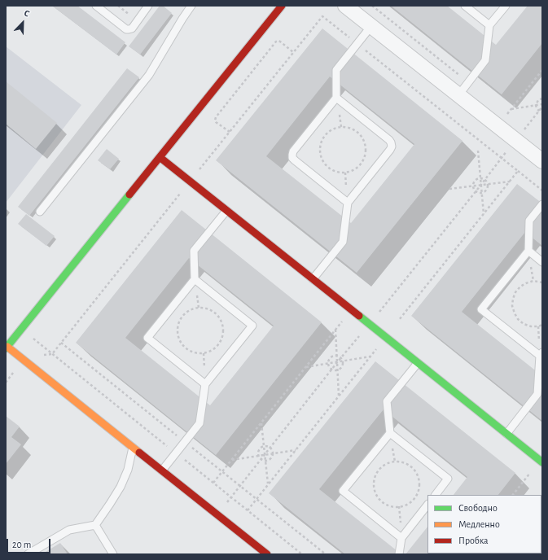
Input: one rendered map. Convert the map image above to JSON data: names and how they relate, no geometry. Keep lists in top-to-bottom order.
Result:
{
  "legend": ["Свободно", "Медленно", "Пробка"],
  "scale_bar": "20 m",
  "north": "top right"
}
